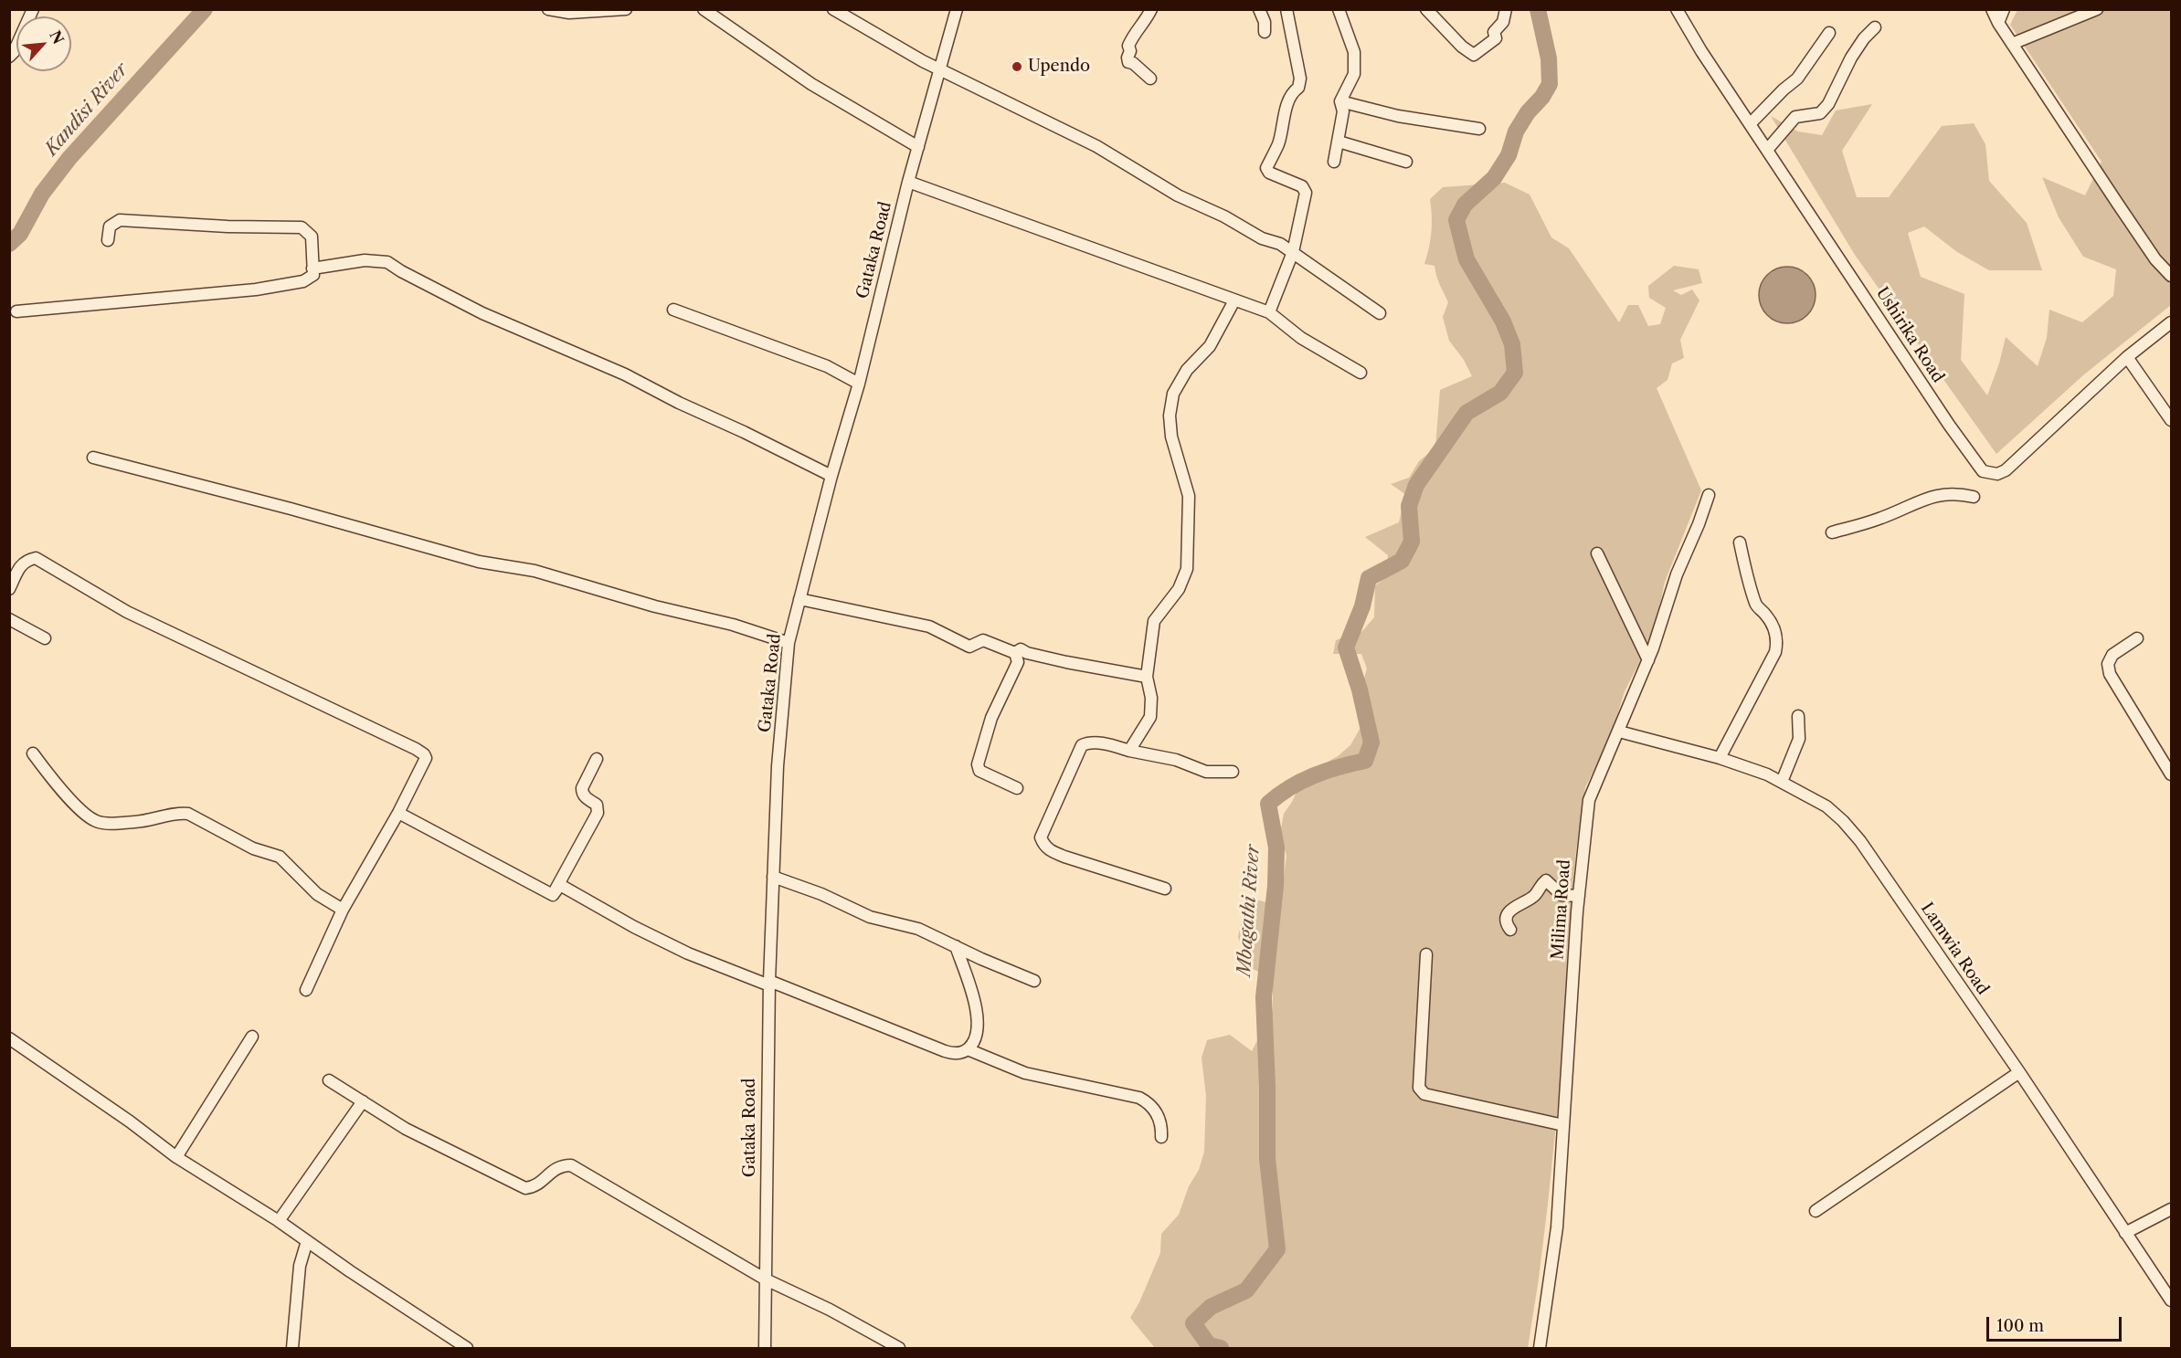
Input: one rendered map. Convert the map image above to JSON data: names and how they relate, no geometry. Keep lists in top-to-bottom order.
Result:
{
  "streets": {
    "street": [
      "Gataka Road",
      "Ushirika Road",
      "Milima Road",
      "Lamwia Road"
    ]
  },
  "crossings": [
    ["Milima Road", "Lamwia Road"]
  ],
  "water": ["Kandisi River", "Mbagathi River"],
  "places": ["Upendo"],
  "scale_bar": "100 m",
  "north": "top right"
}
